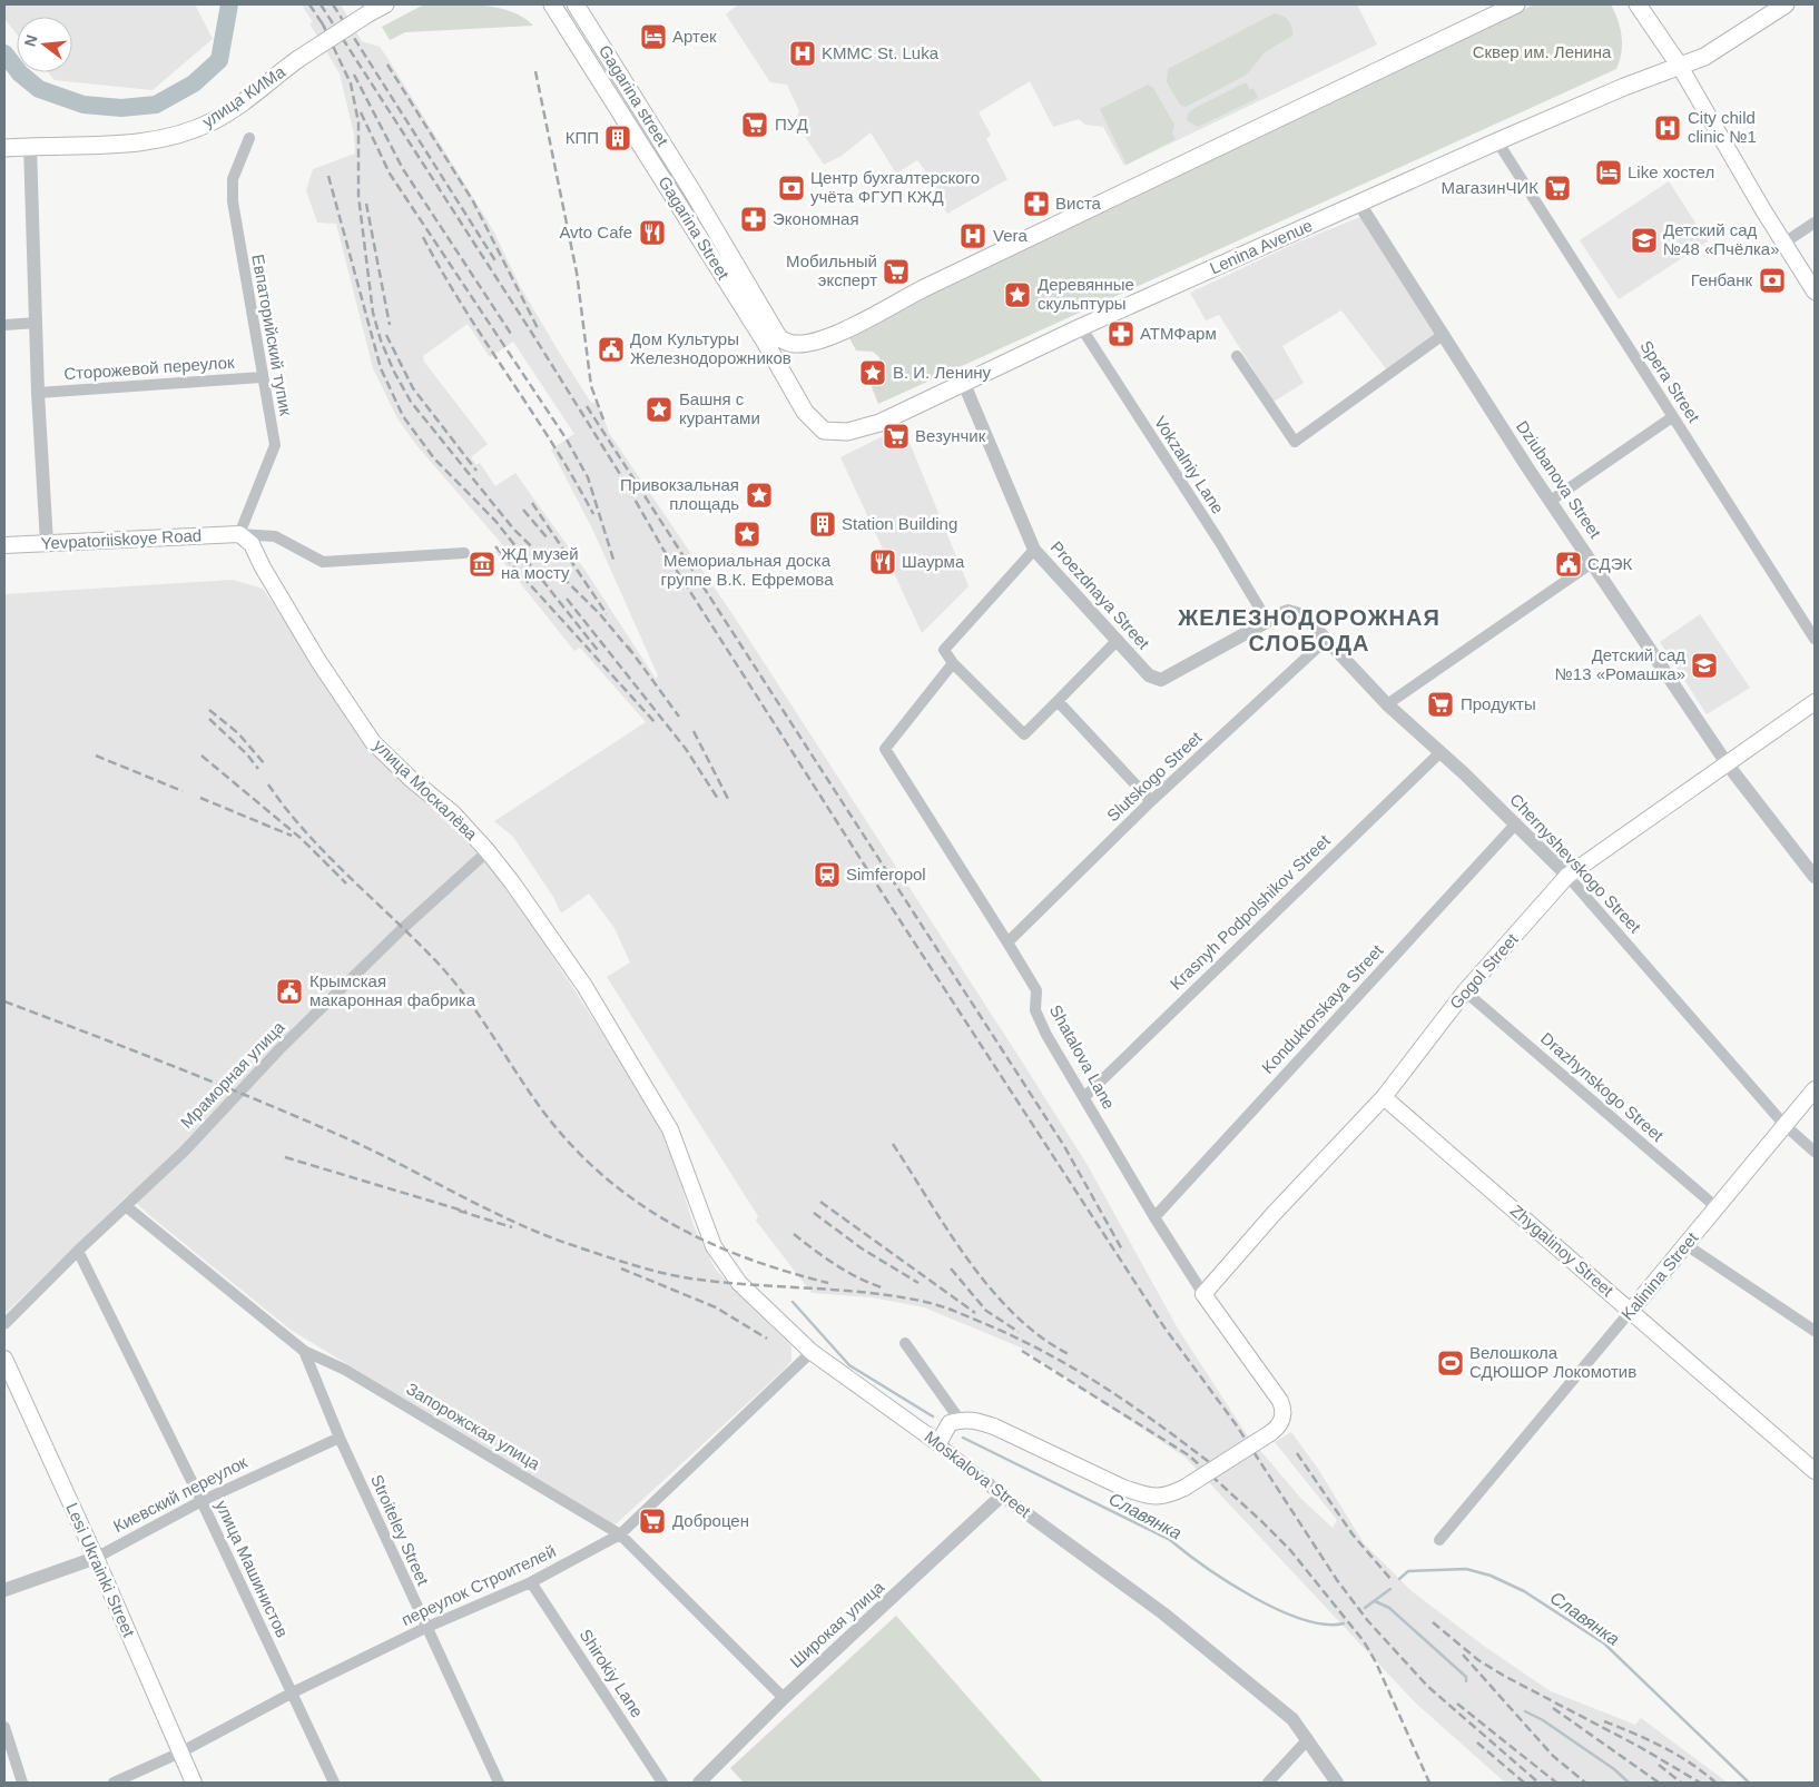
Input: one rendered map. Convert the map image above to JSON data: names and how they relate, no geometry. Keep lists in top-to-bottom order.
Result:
{
  "streets": {
    "main road": [
      "Gagarina street",
      "улица КИМа",
      "Gagarina Street",
      "Lenina Avenue",
      "Yevpatoriiskoye Road",
      "улица Москалёва",
      "Gogol Street",
      "Zhygalinoy Street",
      "Kalinina Street",
      "Moskalova Street",
      "Lesi Ukrainki Street"
    ],
    "street": [
      "Евпаторийский тупик",
      "Сторожевой переулок",
      "Spera Street",
      "Vokzalniy Lane",
      "Dziubanova Street",
      "Proezdnaya Street",
      "Slutskogo Street",
      "Chernyshevskogo Street",
      "Krasnyh Podpolshikov Street",
      "Konduktorskaya Street",
      "Shatalova Lane",
      "Мраморная улица",
      "Drazhynskogo Street",
      "Запорожская улица",
      "Киевский переулок",
      "Stroiteley Street",
      "улица Машинистов",
      "переулок Строителей",
      "Широкая улица",
      "Shirokiy Lane"
    ]
  },
  "crossings": [
    ["Gagarina Street", "Lenina Avenue"],
    ["Lenina Avenue", "Spera Street"],
    ["Lenina Avenue", "Vokzalniy Lane"],
    ["Lenina Avenue", "Dziubanova Street"],
    ["Lenina Avenue", "Proezdnaya Street"],
    ["Евпаторийский тупик", "Сторожевой переулок"],
    ["Евпаторийский тупик", "Yevpatoriiskoye Road"],
    ["Евпаторийский тупик", "улица Москалёва"],
    ["Vokzalniy Lane", "Proezdnaya Street"],
    ["Dziubanova Street", "Gogol Street"],
    ["Yevpatoriiskoye Road", "улица Москалёва"],
    ["Proezdnaya Street", "Chernyshevskogo Street"],
    ["Slutskogo Street", "Chernyshevskogo Street"],
    ["Slutskogo Street", "Shatalova Lane"],
    ["улица Москалёва", "Мраморная улица"],
    ["улица Москалёва", "Moskalova Street"],
    ["Chernyshevskogo Street", "Krasnyh Podpolshikov Street"],
    ["Chernyshevskogo Street", "Gogol Street"],
    ["Chernyshevskogo Street", "Konduktorskaya Street"],
    ["Chernyshevskogo Street", "Kalinina Street"],
    ["Krasnyh Podpolshikov Street", "Shatalova Lane"],
    ["Gogol Street", "Shatalova Lane"],
    ["Gogol Street", "Drazhynskogo Street"],
    ["Gogol Street", "Zhygalinoy Street"],
    ["Konduktorskaya Street", "Shatalova Lane"],
    ["Мраморная улица", "Запорожская улица"],
    ["Мраморная улица", "Moskalova Street"],
    ["Мраморная улица", "улица Машинистов"],
    ["Drazhynskogo Street", "Kalinina Street"],
    ["Zhygalinoy Street", "Kalinina Street"],
    ["Запорожская улица", "Stroiteley Street"],
    ["Запорожская улица", "переулок Строителей"],
    ["Запорожская улица", "Широкая улица"],
    ["Moskalova Street", "переулок Строителей"],
    ["Moskalova Street", "Широкая улица"],
    ["Киевский переулок", "Stroiteley Street"],
    ["Киевский переулок", "улица Машинистов"],
    ["Киевский переулок", "Lesi Ukrainki Street"],
    ["Stroiteley Street", "переулок Строителей"],
    ["улица Машинистов", "переулок Строителей"],
    ["Lesi Ukrainki Street", "переулок Строителей"],
    ["переулок Строителей", "Shirokiy Lane"]
  ],
  "districts": ["ЖЕЛЕЗНОДОРОЖНАЯ СЛОБОДА"],
  "water": ["Славянка"],
  "parks": ["Сквер им. Ленина"],
  "places": {
    "hotel": ["Артек", "Like хостел"],
    "hospital": ["KMMC St. Luka", "City child clinic №1", "Vera"],
    "supermarket": [
      "ПУД",
      "МагазинЧИК",
      "Мобильный эксперт",
      "Везунчик",
      "Продукты",
      "Доброцен"
    ],
    "building": ["КПП", "Station Building"],
    "bank": ["Центр бухгалтерского учёта ФГУП КЖД", "Генбанк"],
    "pharmacy": ["Виста", "Экономная", "АТМФарм"],
    "restaurant": ["Avto Cafe", "Шаурма"],
    "school or university": ["Детский сад №48 «Пчёлка»", "Детский сад №13 «Ромашка»"],
    "place": [
      "Деревянные скульптуры",
      "В. И. Ленину",
      "Башня с курантами",
      "Привокзальная площадь",
      "Мемориальная доска группе В.К. Ефремова"
    ],
    "public building": ["Дом Культуры Железнодорожников", "СДЭК", "Крымская макаронная фабрика"],
    "museum": ["ЖД музей на мосту"],
    "station": ["Simferopol"],
    "sports": ["Велошкола СДЮШОР Локомотив"]
  },
  "north": "left"
}
